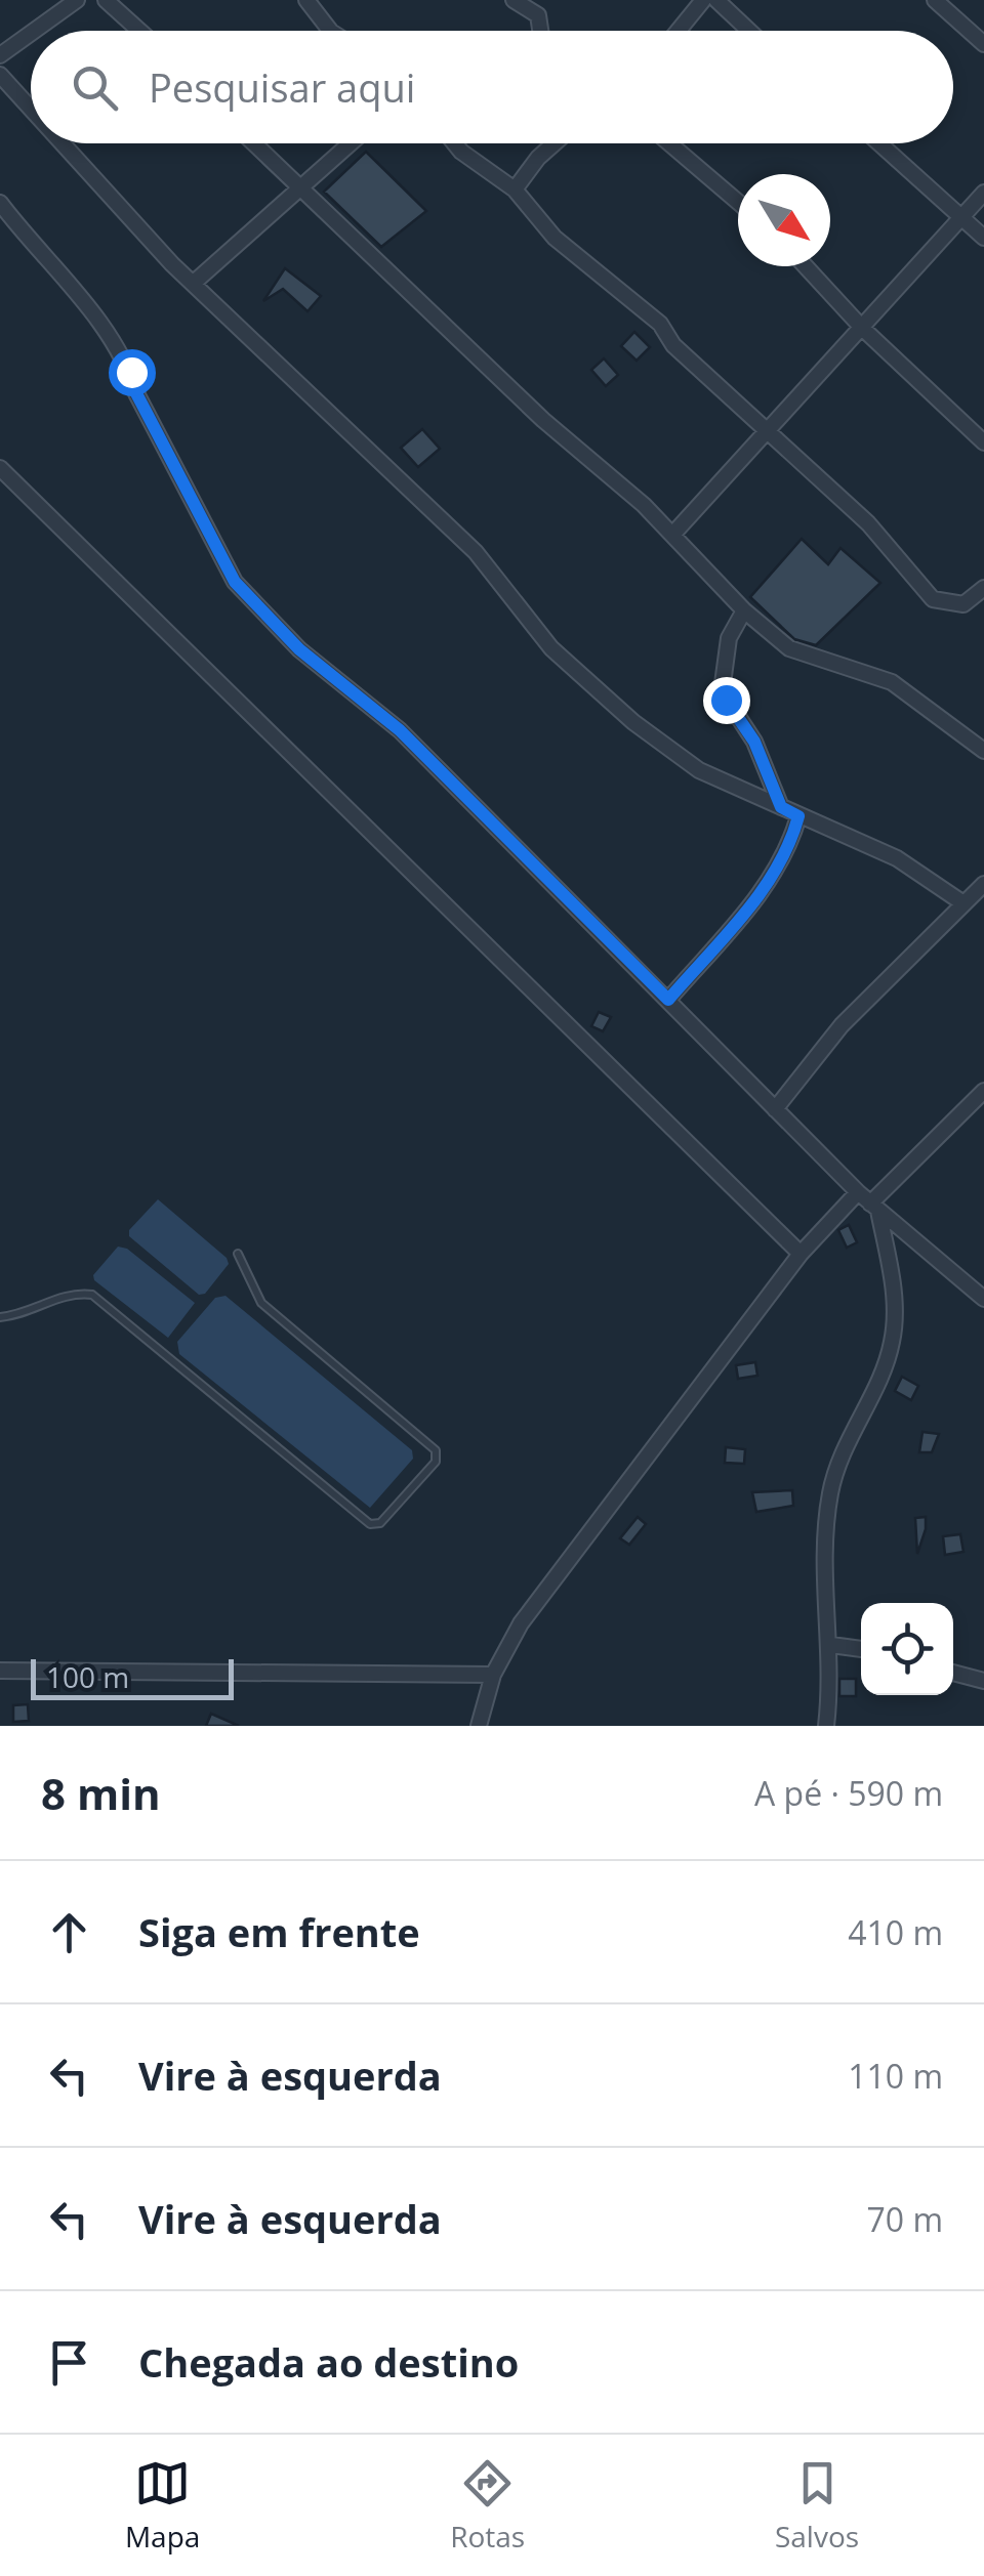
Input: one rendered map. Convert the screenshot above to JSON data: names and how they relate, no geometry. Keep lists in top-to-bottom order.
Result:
{
  "scale_bar": "100 m",
  "north": "bottom right",
  "page": {
    "search": "Pesquisar aqui",
    "scale": "100 m",
    "heading": ["8 min", "A pé · 590 m"],
    "list": [
      ["Siga em frente", "410 m"],
      ["Vire à esquerda", "110 m"],
      ["Vire à esquerda", "70 m"],
      "Chegada ao destino"
    ],
    "nav": ["Mapa", "Rotas", "Salvos"]
  }
}
